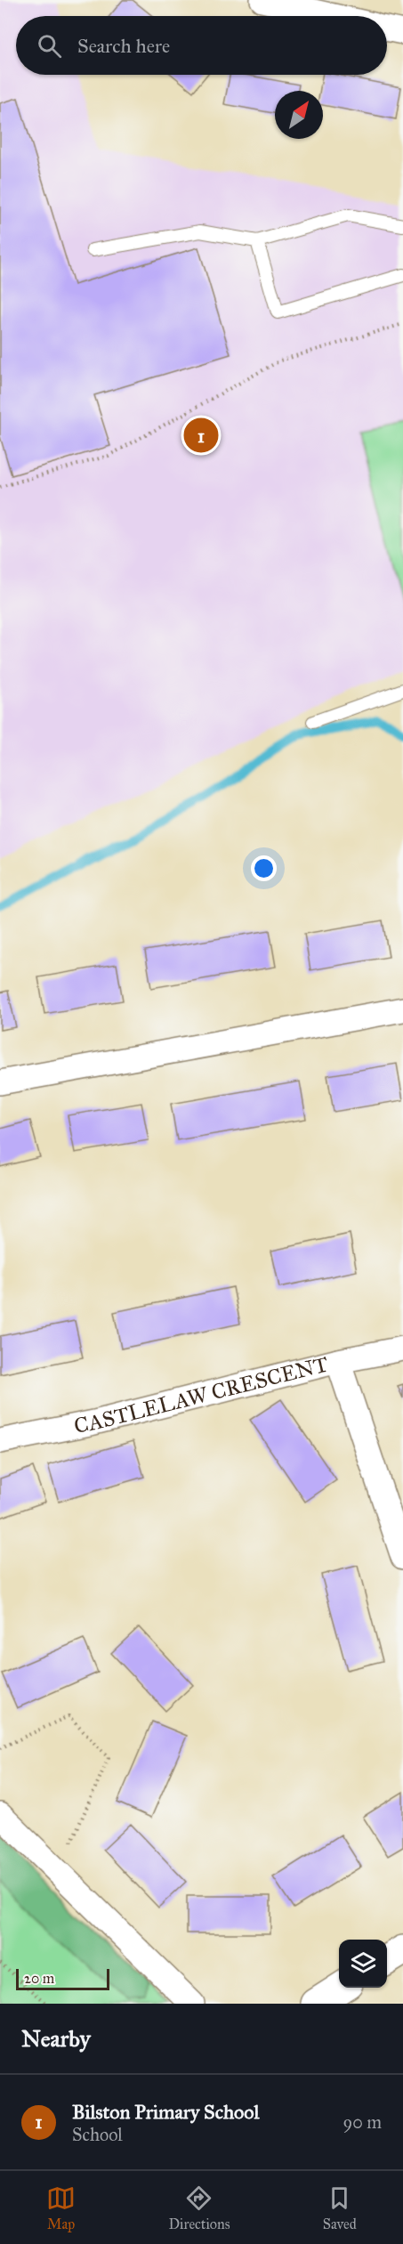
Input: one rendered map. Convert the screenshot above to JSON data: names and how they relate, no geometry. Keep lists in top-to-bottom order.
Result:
{
  "streets": {
    "street": ["CASTLELAW CRESCENT"]
  },
  "scale_bar": "20 m",
  "north": "top right",
  "page": {
    "search": "Search here",
    "pins": "1",
    "scale": "20 m",
    "heading": "Nearby",
    "list": [
      {
        "mark": "1",
        "name": "Bilston Primary School",
        "note": "School",
        "value": "90 m"
      }
    ],
    "nav": ["Map", "Directions", "Saved"]
  }
}
